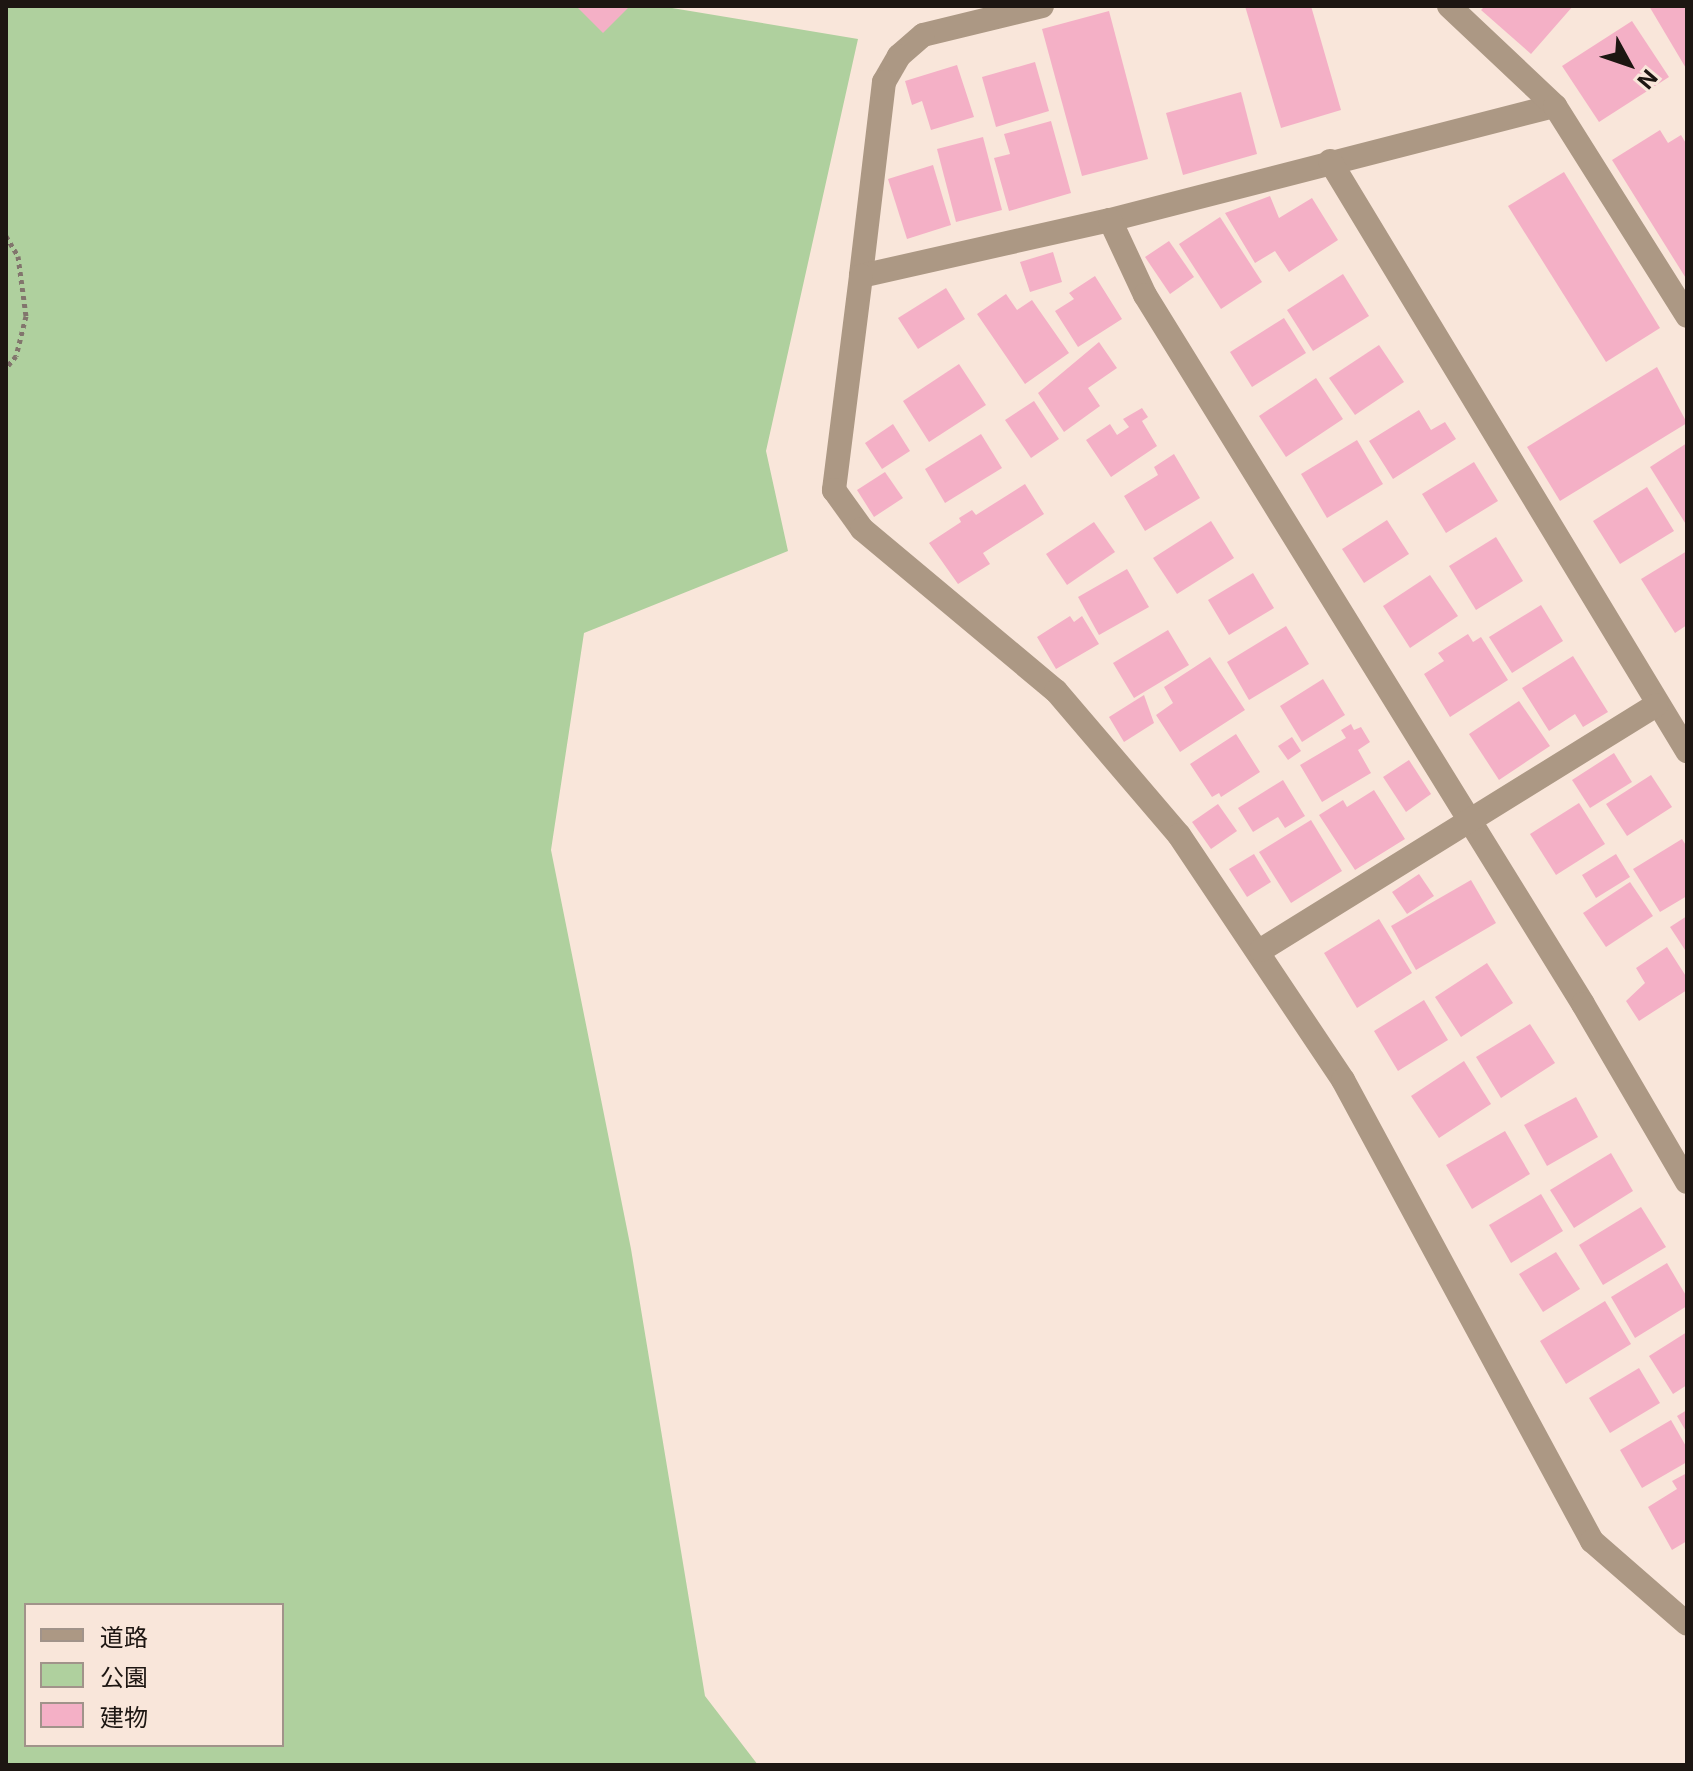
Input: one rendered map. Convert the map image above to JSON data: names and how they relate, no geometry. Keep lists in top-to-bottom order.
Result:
{
  "legend": ["道路", "公園", "建物"],
  "north": "bottom right"
}
